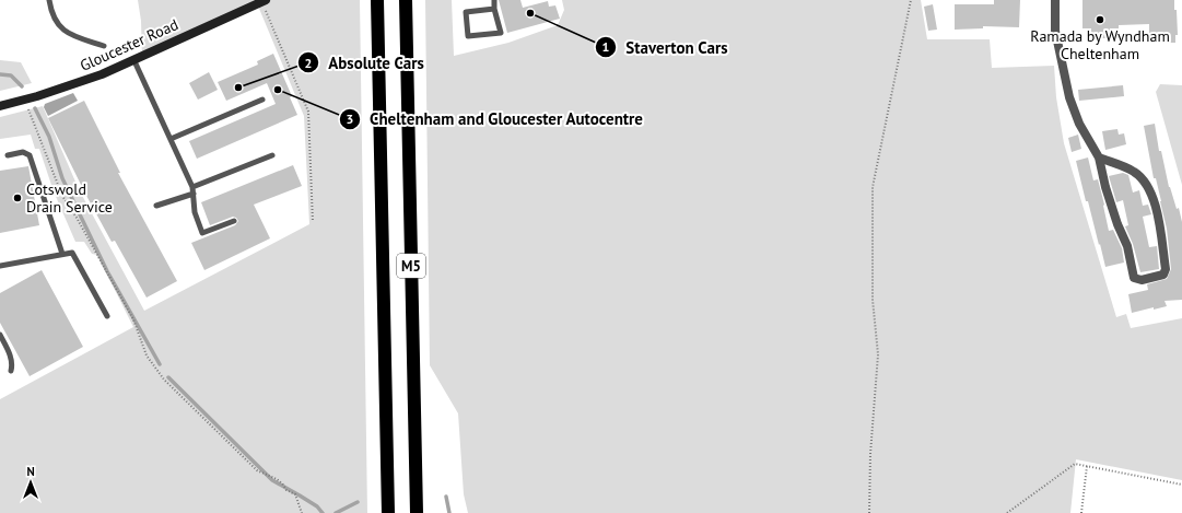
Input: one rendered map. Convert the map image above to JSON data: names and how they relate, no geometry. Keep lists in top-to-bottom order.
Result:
{
  "streets": {
    "highway": ["M5"],
    "main road": ["Gloucester Road"]
  },
  "places": [
    "Staverton Cars",
    "Ramada by Wyndham Cheltenham",
    "Absolute Cars",
    "Cheltenham and Gloucester Autocentre",
    "Cotswold Drain Service"
  ],
  "north": "top"
}
